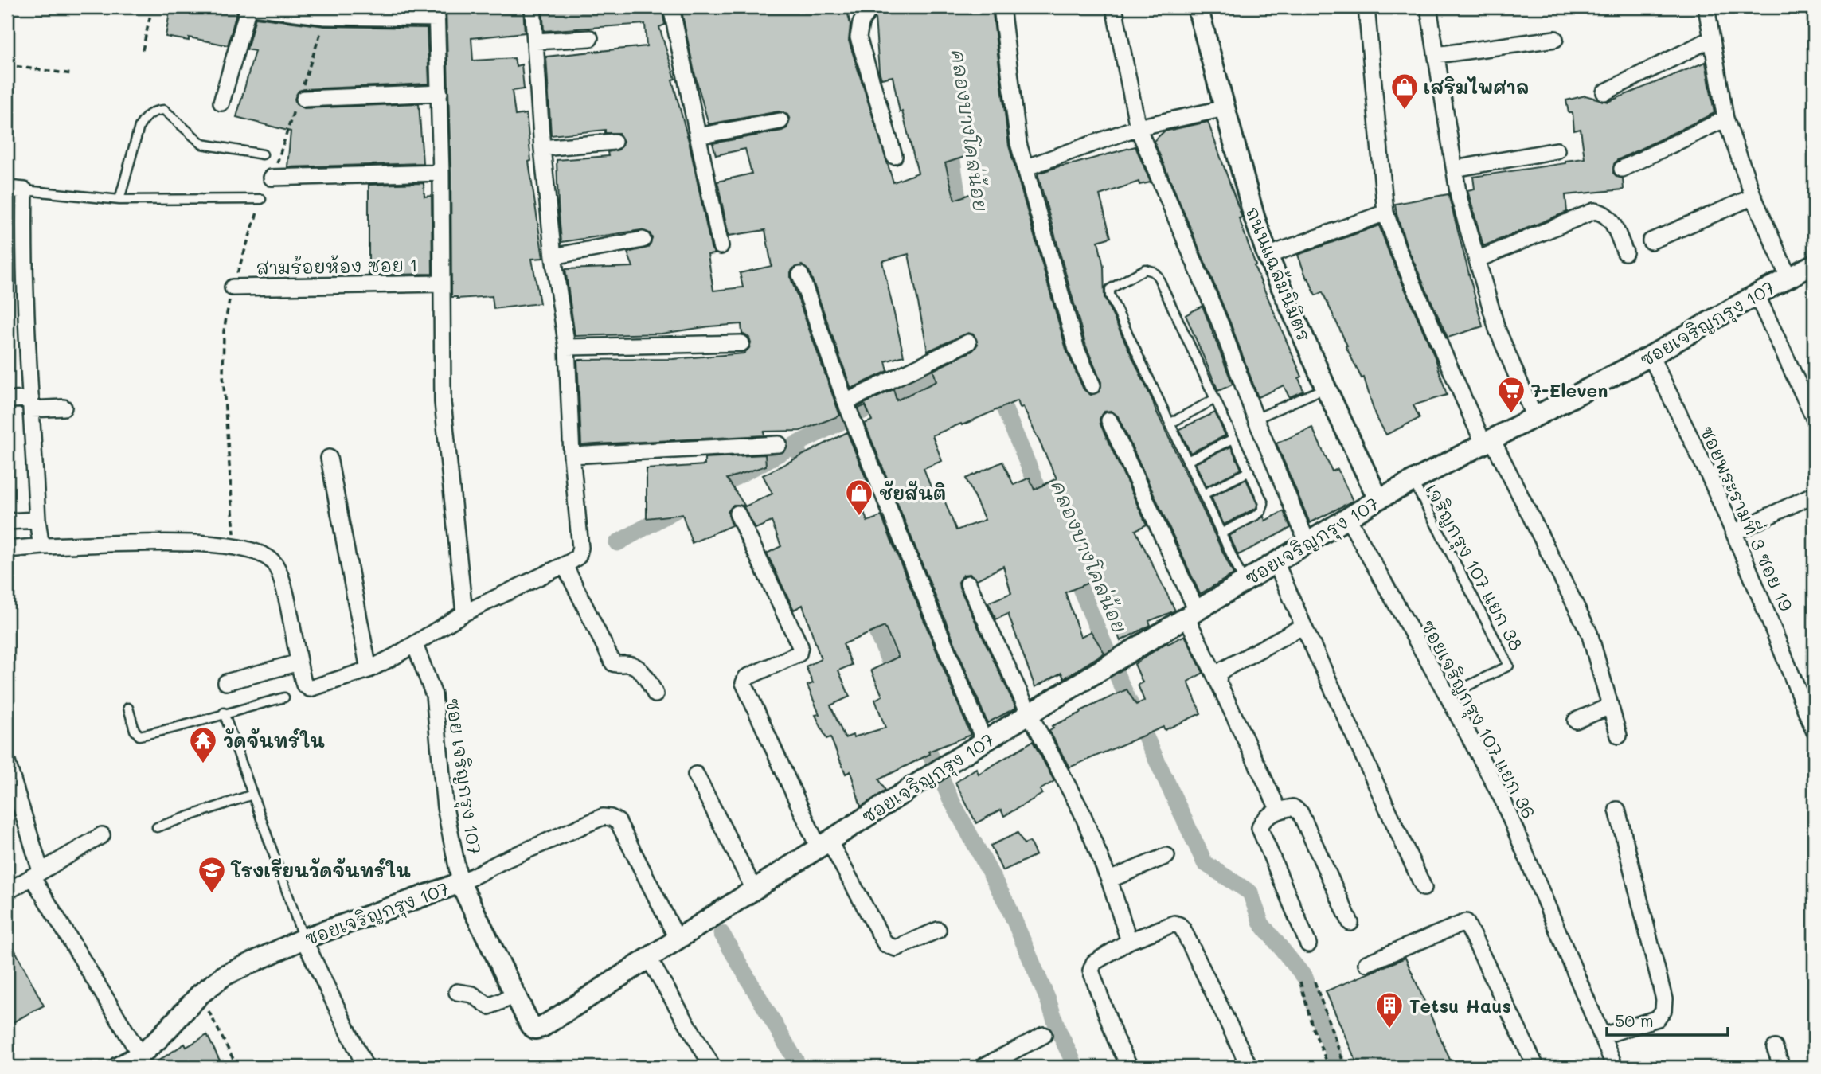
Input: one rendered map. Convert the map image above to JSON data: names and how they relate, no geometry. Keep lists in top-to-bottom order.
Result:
{
  "streets": {
    "street": [
      "สามร้อยห้อง ซอย 1",
      "ถนนแฉล้มนิมิตร",
      "ซอยเจริญกรุง 107",
      "ซอยพระรามที่ 3 ซอย 19",
      "ซอยเจริญกรุง 107 แยก 36",
      "ซอย เจริญกรุง 107"
    ],
    "lane": ["เจริญกรุง 107 แยก 38"]
  },
  "crossings": [
    ["ถนนแฉล้มนิมิตร", "ซอยเจริญกรุง 107"],
    ["ซอยเจริญกรุง 107", "ซอยพระรามที่ 3 ซอย 19"],
    ["ซอยเจริญกรุง 107", "เจริญกรุง 107 แยก 38"],
    ["ซอยเจริญกรุง 107", "ซอยเจริญกรุง 107 แยก 36"],
    ["ซอยเจริญกรุง 107", "ซอย เจริญกรุง 107"],
    ["เจริญกรุง 107 แยก 38", "ซอยเจริญกรุง 107 แยก 36"]
  ],
  "water": ["คลองบางโคล่น้อย"],
  "places": {
    "shop": ["เสริมไพศาล", "ชัยสันติ"],
    "supermarket": ["7-Eleven"],
    "temple": ["วัดจันทร์ใน"],
    "school or university": ["โรงเรียนวัดจันทร์ใน"],
    "building": ["Tetsu Haus"]
  },
  "scale_bar": "50 m"
}
